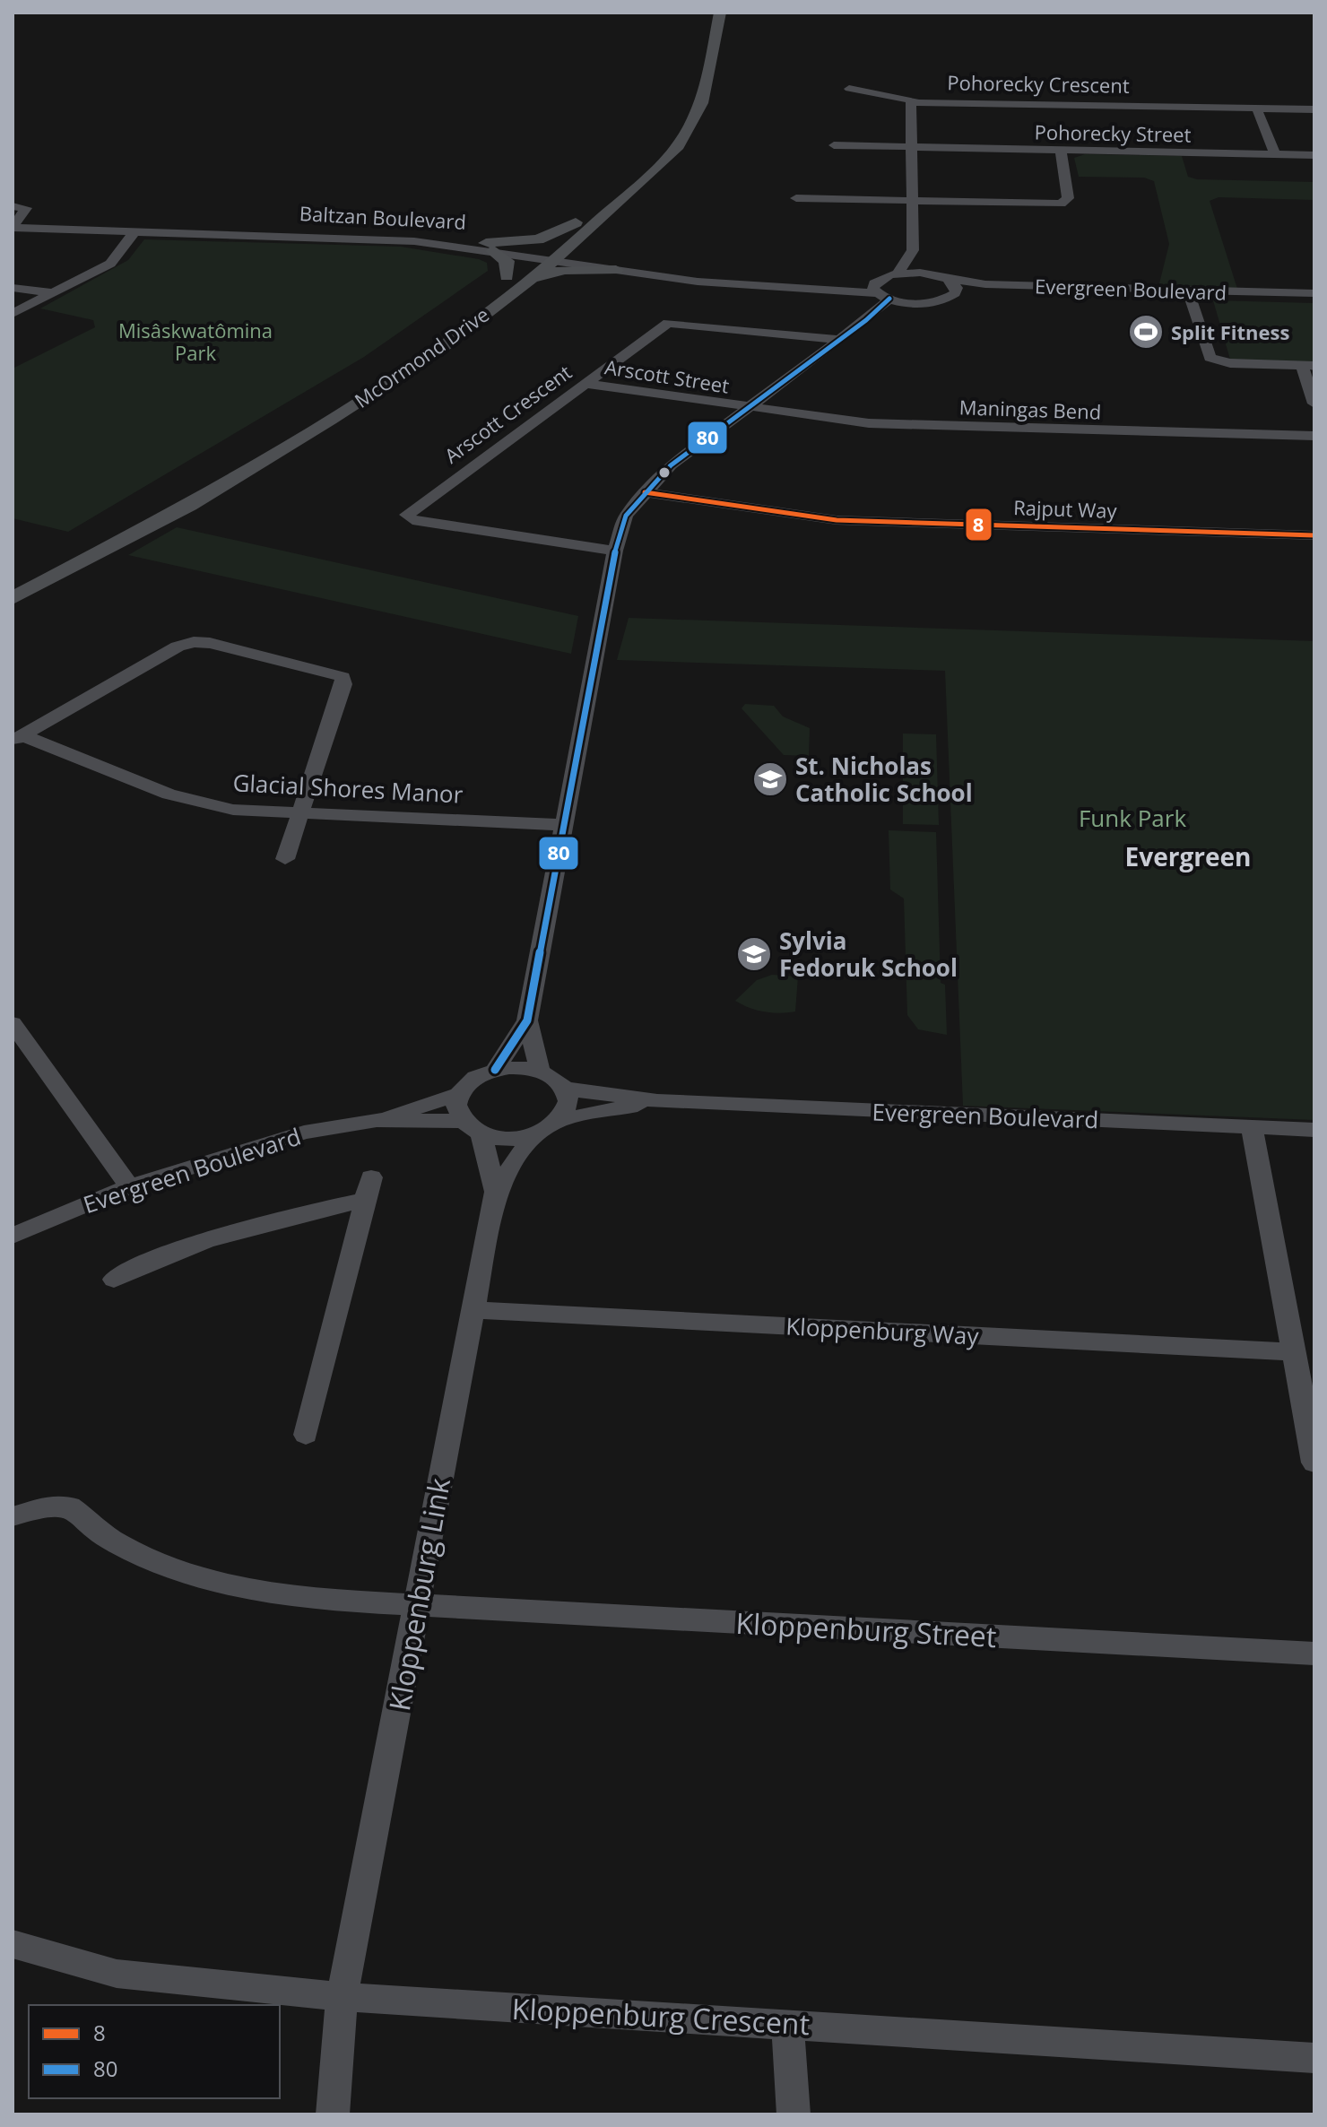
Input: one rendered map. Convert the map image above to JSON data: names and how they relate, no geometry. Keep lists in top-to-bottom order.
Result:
{
  "streets": {
    "main road": ["McOrmond Drive"],
    "street": [
      "Pohorecky Crescent",
      "Pohorecky Street",
      "Baltzan Boulevard",
      "Evergreen Boulevard",
      "Arscott Street",
      "Maningas Bend",
      "Arscott Crescent",
      "Rajput Way",
      "Glacial Shores Manor",
      "Kloppenburg Way",
      "Kloppenburg Link",
      "Kloppenburg Street",
      "Kloppenburg Crescent"
    ]
  },
  "crossings": [
    ["Pohorecky Crescent", "Pohorecky Street"],
    ["Baltzan Boulevard", "McOrmond Drive"],
    ["Evergreen Boulevard", "Kloppenburg Link"],
    ["Arscott Street", "Maningas Bend"],
    ["Arscott Street", "Arscott Crescent"],
    ["Kloppenburg Way", "Kloppenburg Link"],
    ["Kloppenburg Link", "Kloppenburg Street"],
    ["Kloppenburg Link", "Kloppenburg Crescent"]
  ],
  "districts": ["Evergreen"],
  "parks": ["Misâskwatômina Park", "Funk Park"],
  "places": {
    "sports": ["Split Fitness"],
    "school or university": ["St. Nicholas Catholic School", "Sylvia Fedoruk School"]
  },
  "lines": ["transit line 80", "transit line 8"],
  "legend": ["8", "80"]
}
